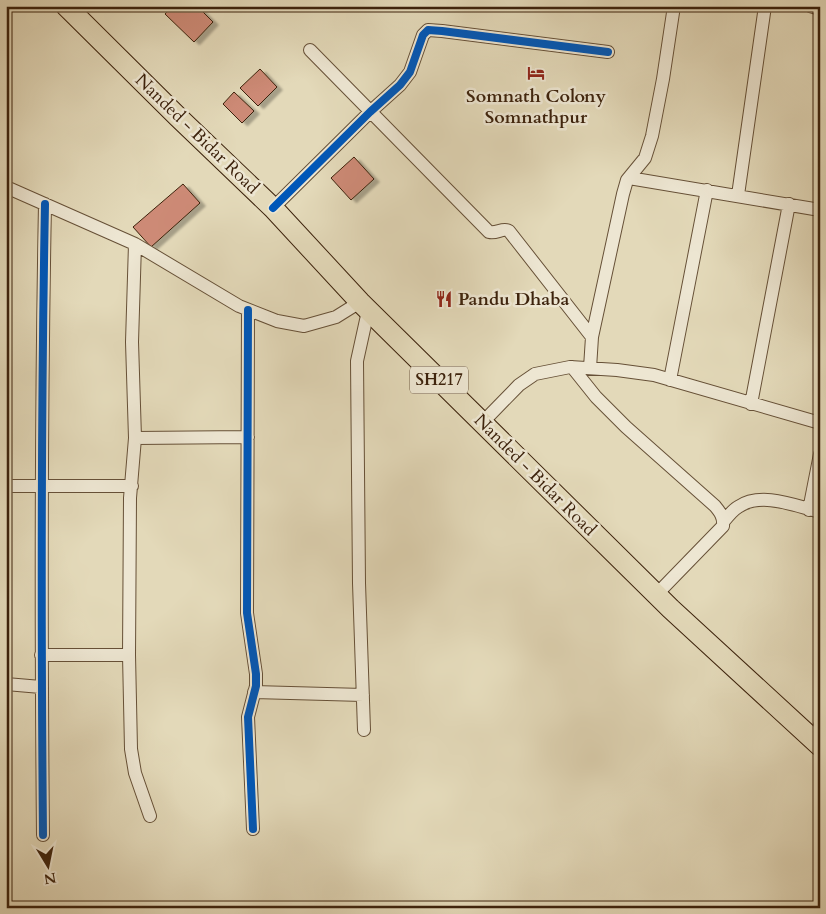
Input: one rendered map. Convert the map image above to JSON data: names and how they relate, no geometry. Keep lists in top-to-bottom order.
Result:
{
  "streets": {
    "main road": ["Nanded - Bidar Road", "SH217"]
  },
  "places": {
    "hotel": ["Somnath Colony Somnathpur"],
    "restaurant": ["Pandu Dhaba"]
  },
  "north": "bottom"
}
